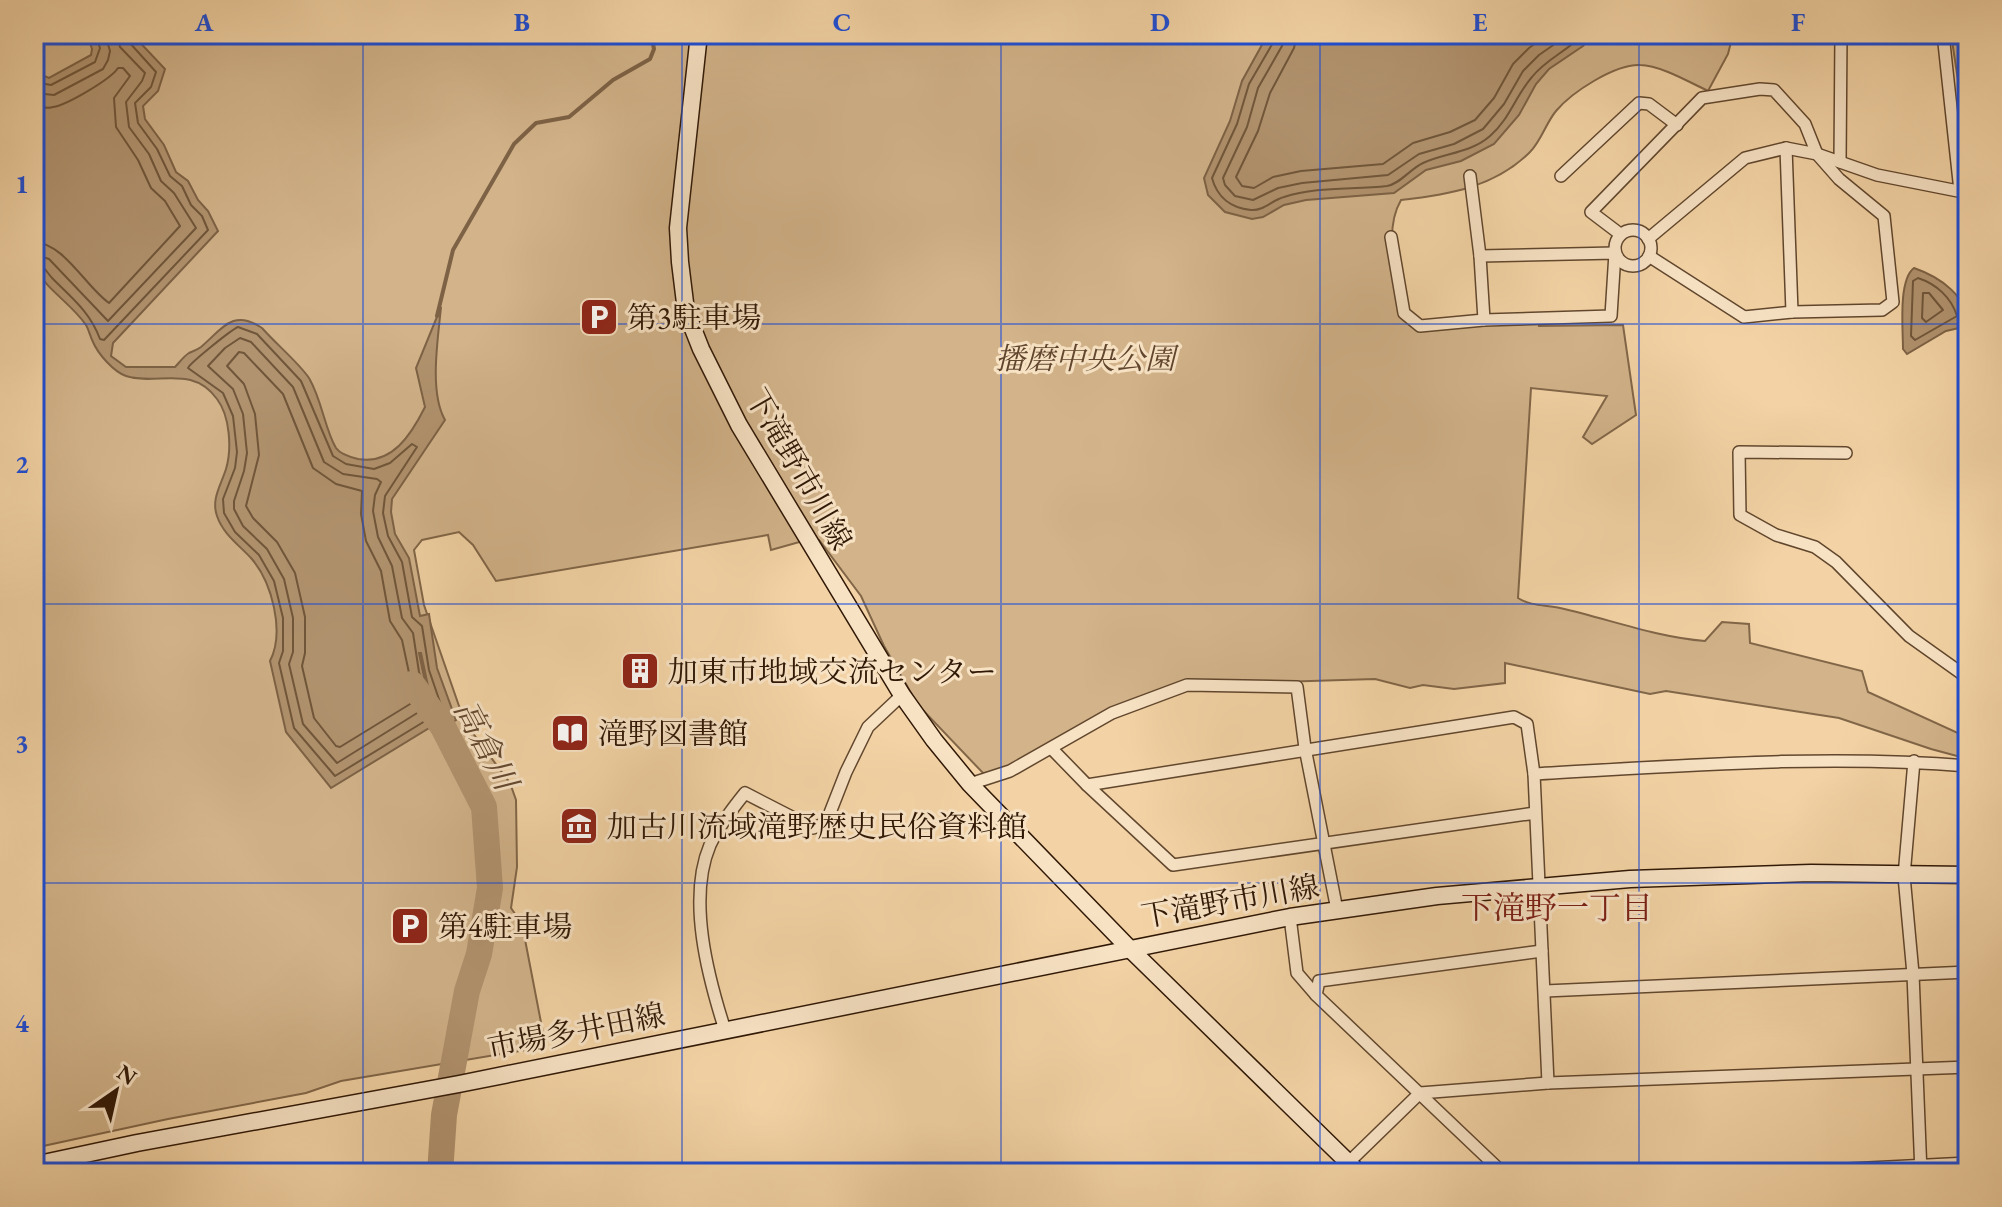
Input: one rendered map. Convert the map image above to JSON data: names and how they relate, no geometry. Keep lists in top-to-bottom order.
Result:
{
  "streets": {
    "main road": ["下滝野市川線", "市場多井田線"]
  },
  "crossings": [
    ["下滝野市川線", "市場多井田線"]
  ],
  "districts": ["下滝野一丁目"],
  "water": ["高倉川"],
  "parks": ["播磨中央公園"],
  "places": {
    "parking": ["第3駐車場", "第4駐車場"],
    "building": ["加東市地域交流センター"],
    "library": ["滝野図書館"],
    "museum": ["加古川流域滝野歴史民俗資料館"]
  },
  "north": "top right",
  "grid": {
    "columns": [
      "A",
      "B",
      "C",
      "D",
      "E",
      "F"
    ],
    "rows": [
      "1",
      "2",
      "3",
      "4"
    ]
  }
}
